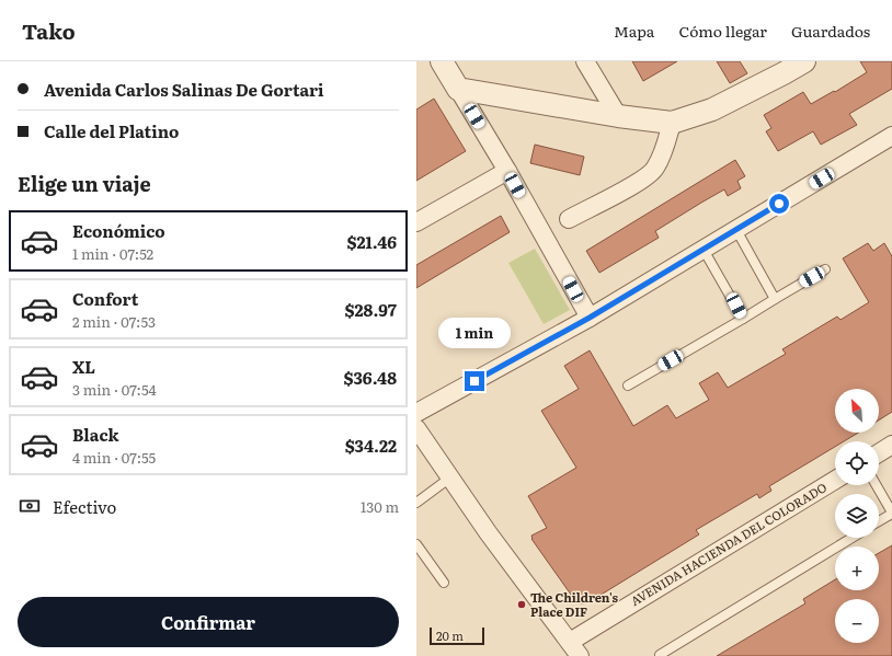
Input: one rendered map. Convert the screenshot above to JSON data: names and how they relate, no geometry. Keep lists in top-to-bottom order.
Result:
{
  "streets": {
    "street": ["AVENIDA HACIENDA DEL COLORADO"]
  },
  "places": ["The Children's Place DIF"],
  "scale_bar": "20 m",
  "north": "top left",
  "page": {
    "header": "Tako",
    "nav": ["Mapa", "Cómo llegar", "Guardados"],
    "banner": ["Avenida Carlos Salinas De Gortari", "Calle del Platino"],
    "heading": "Elige un viaje",
    "list": [
      {
        "name": "Económico",
        "note": "1 min · 07:52",
        "value": "$21.46"
      },
      {
        "name": "Confort",
        "note": "2 min · 07:53",
        "value": "$28.97"
      },
      {
        "name": "XL",
        "note": "3 min · 07:54",
        "value": "$36.48"
      },
      {
        "name": "Black",
        "note": "4 min · 07:55",
        "value": "$34.22"
      }
    ],
    "bubble": "1 min",
    "map_buttons": ["+", "−"],
    "pay": ["Efectivo", "130 m"],
    "buttons": "Confirmar",
    "scale": "20 m"
  }
}
